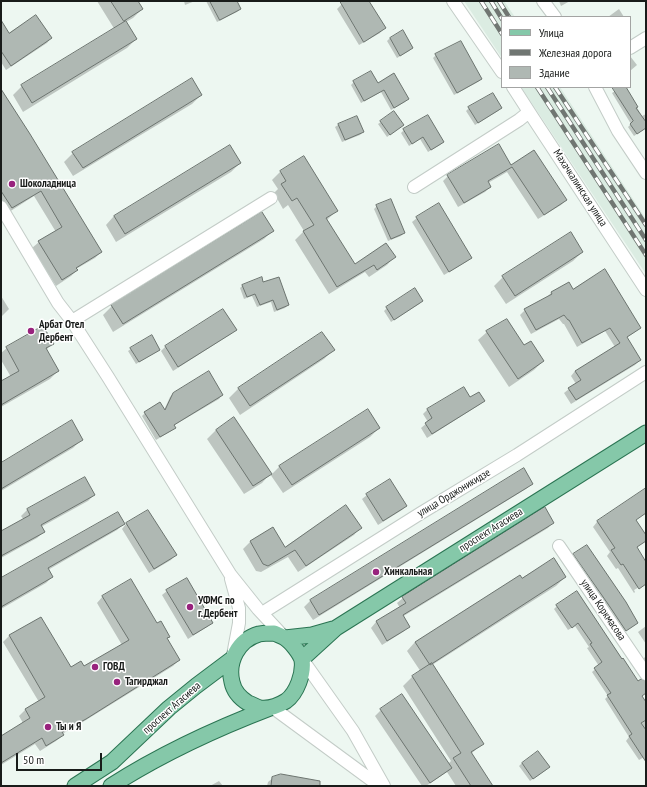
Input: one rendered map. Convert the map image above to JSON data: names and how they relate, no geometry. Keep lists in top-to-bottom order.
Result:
{
  "streets": {
    "main road": ["проспект Агасиева"],
    "street": ["Махачкалинская улица", "улица Орджоникидзе", "улица Коркмасова"]
  },
  "places": [
    "Шоколадница",
    "Арбат Отел Дербент",
    "Хинкальная",
    "УФМС по г.Дербент",
    "ГОВД",
    "Тагирджал",
    "Ты и Я"
  ],
  "legend": ["Улица", "Железная дорога", "Здание"],
  "scale_bar": "50 m"
}
